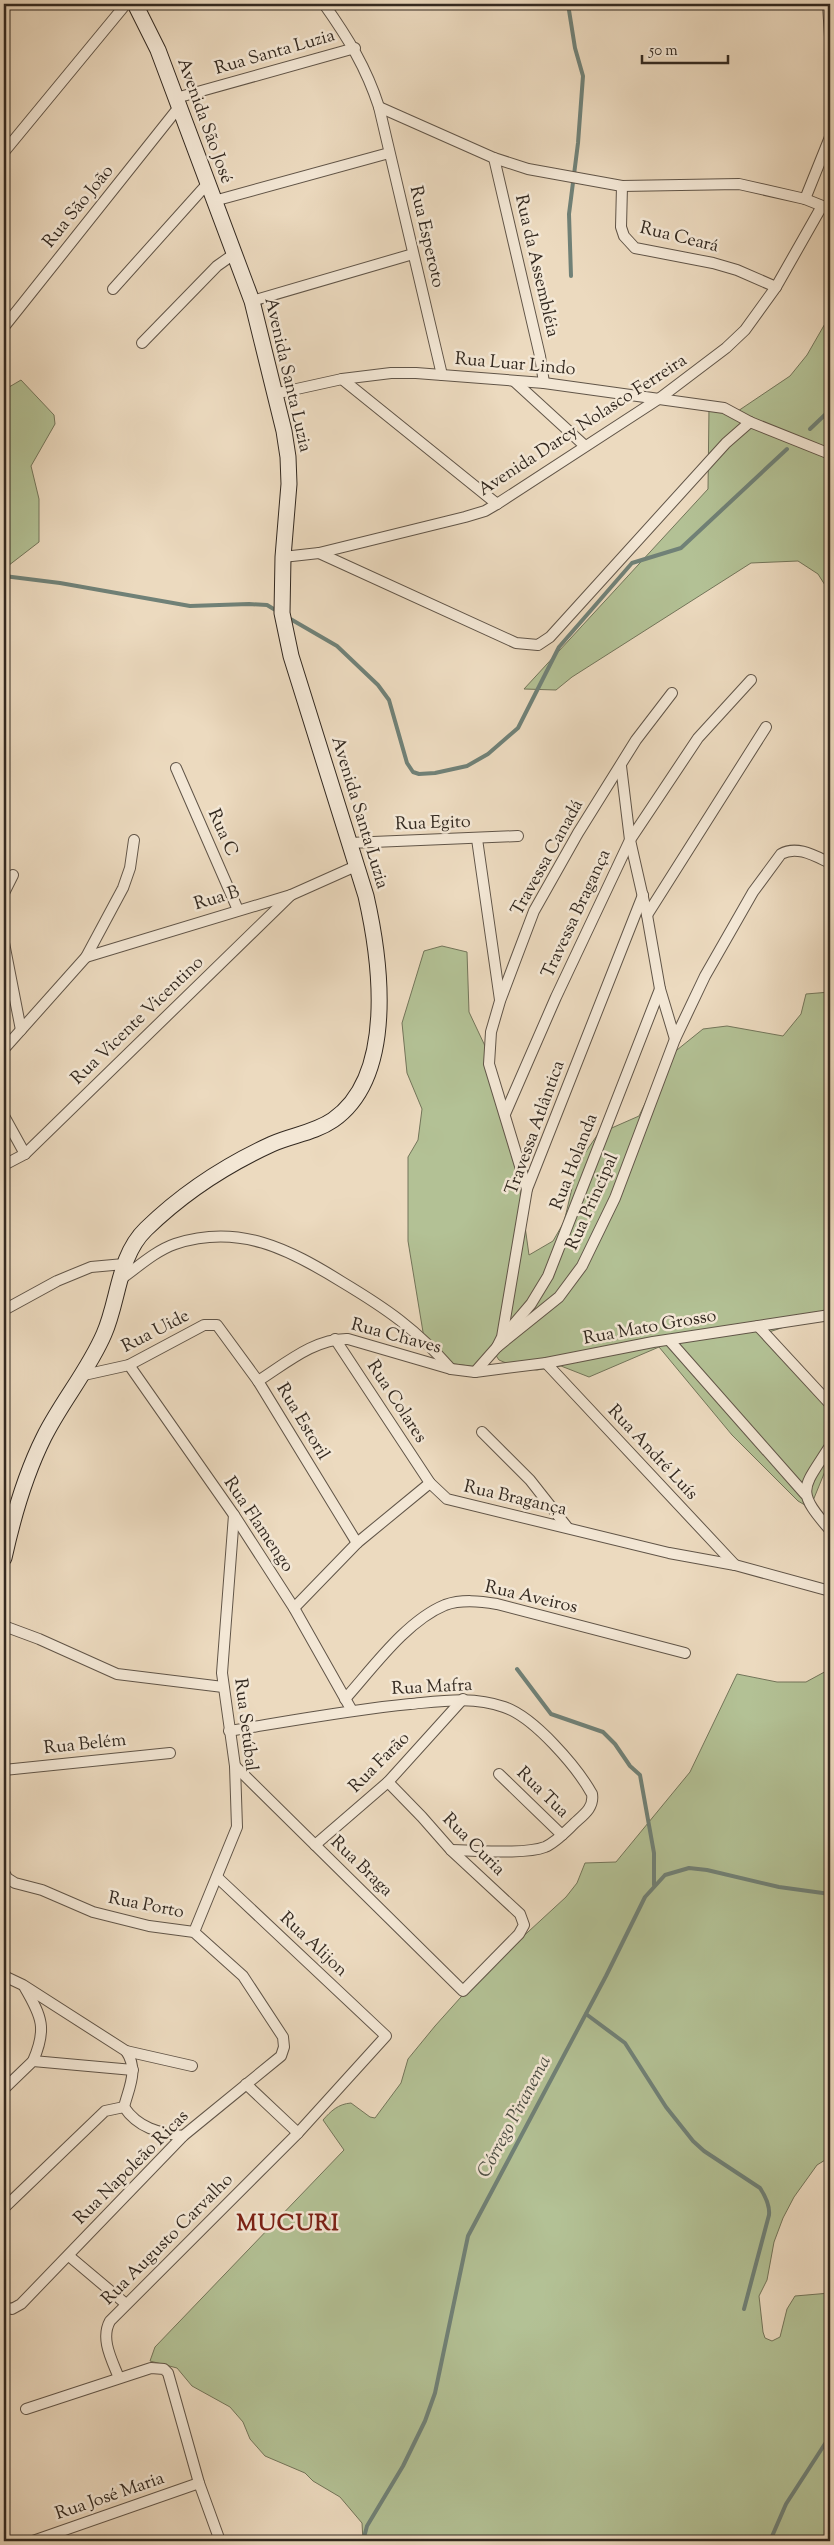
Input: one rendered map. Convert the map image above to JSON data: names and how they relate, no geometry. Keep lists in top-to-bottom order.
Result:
{
  "streets": {
    "street": [
      "Rua Santa Luzia",
      "Avenida São José",
      "Rua São João",
      "Rua Esperoto",
      "Rua Ceará",
      "Rua da Assembléia",
      "Rua Luar Lindo",
      "Avenida Santa Luzia",
      "Avenida Darcy Nolasco Ferreira",
      "Rua Egito",
      "Rua C",
      "Travessa Canadá",
      "Rua B",
      "Travessa Bragança",
      "Rua Vicente Vicentino",
      "Travessa Atlântica",
      "Rua Holanda",
      "Rua Principal",
      "Rua Mato Grosso",
      "Rua Uide",
      "Rua Chaves",
      "Rua Colares",
      "Rua Estoril",
      "Rua André Luís",
      "Rua Bragança",
      "Rua Flamengo",
      "Rua Aveiros",
      "Rua Mafra",
      "Rua Setúbal",
      "Rua Belém",
      "Rua Farão",
      "Rua Tua",
      "Rua Curia",
      "Rua Braga",
      "Rua Porto",
      "Rua Alijon",
      "Rua Napoleão Ricas",
      "Rua Augusto Carvalho",
      "Rua José Maria"
    ]
  },
  "crossings": [
    ["Rua Santa Luzia", "Avenida São José"],
    ["Rua Santa Luzia", "Rua São João"],
    ["Rua Santa Luzia", "Rua Esperoto"],
    ["Avenida São José", "Rua São João"],
    ["Avenida São José", "Avenida Santa Luzia"],
    ["Rua Esperoto", "Rua Luar Lindo"],
    ["Rua Ceará", "Avenida Darcy Nolasco Ferreira"],
    ["Rua da Assembléia", "Rua Luar Lindo"],
    ["Rua Luar Lindo", "Avenida Santa Luzia"],
    ["Rua Luar Lindo", "Avenida Darcy Nolasco Ferreira"],
    ["Avenida Santa Luzia", "Avenida Darcy Nolasco Ferreira"],
    ["Avenida Santa Luzia", "Rua Egito"],
    ["Avenida Santa Luzia", "Rua B"],
    ["Avenida Santa Luzia", "Rua Uide"],
    ["Rua C", "Rua B"],
    ["Travessa Canadá", "Travessa Bragança"],
    ["Rua B", "Rua Vicente Vicentino"],
    ["Travessa Atlântica", "Rua Holanda"],
    ["Travessa Atlântica", "Rua Principal"],
    ["Travessa Atlântica", "Rua Mato Grosso"],
    ["Travessa Atlântica", "Rua Chaves"],
    ["Rua Mato Grosso", "Rua Chaves"],
    ["Rua Mato Grosso", "Rua André Luís"],
    ["Rua Uide", "Rua Estoril"],
    ["Rua Uide", "Rua Flamengo"],
    ["Rua Chaves", "Rua Colares"],
    ["Rua Chaves", "Rua Estoril"],
    ["Rua Colares", "Rua Bragança"],
    ["Rua André Luís", "Rua Bragança"],
    ["Rua Flamengo", "Rua Aveiros"],
    ["Rua Flamengo", "Rua Mafra"],
    ["Rua Flamengo", "Rua Setúbal"],
    ["Rua Mafra", "Rua Farão"],
    ["Rua Mafra", "Rua Tua"],
    ["Rua Mafra", "Rua Curia"],
    ["Rua Setúbal", "Rua Braga"],
    ["Rua Setúbal", "Rua Porto"],
    ["Rua Setúbal", "Rua Alijon"],
    ["Rua Farão", "Rua Tua"],
    ["Rua Farão", "Rua Curia"],
    ["Rua Farão", "Rua Braga"],
    ["Rua Tua", "Rua Curia"],
    ["Rua Curia", "Rua Braga"],
    ["Rua Porto", "Rua Napoleão Ricas"],
    ["Rua Alijon", "Rua Augusto Carvalho"]
  ],
  "districts": ["MUCURI"],
  "water": ["Córrego Piranema"],
  "scale_bar": "50 m"
}
